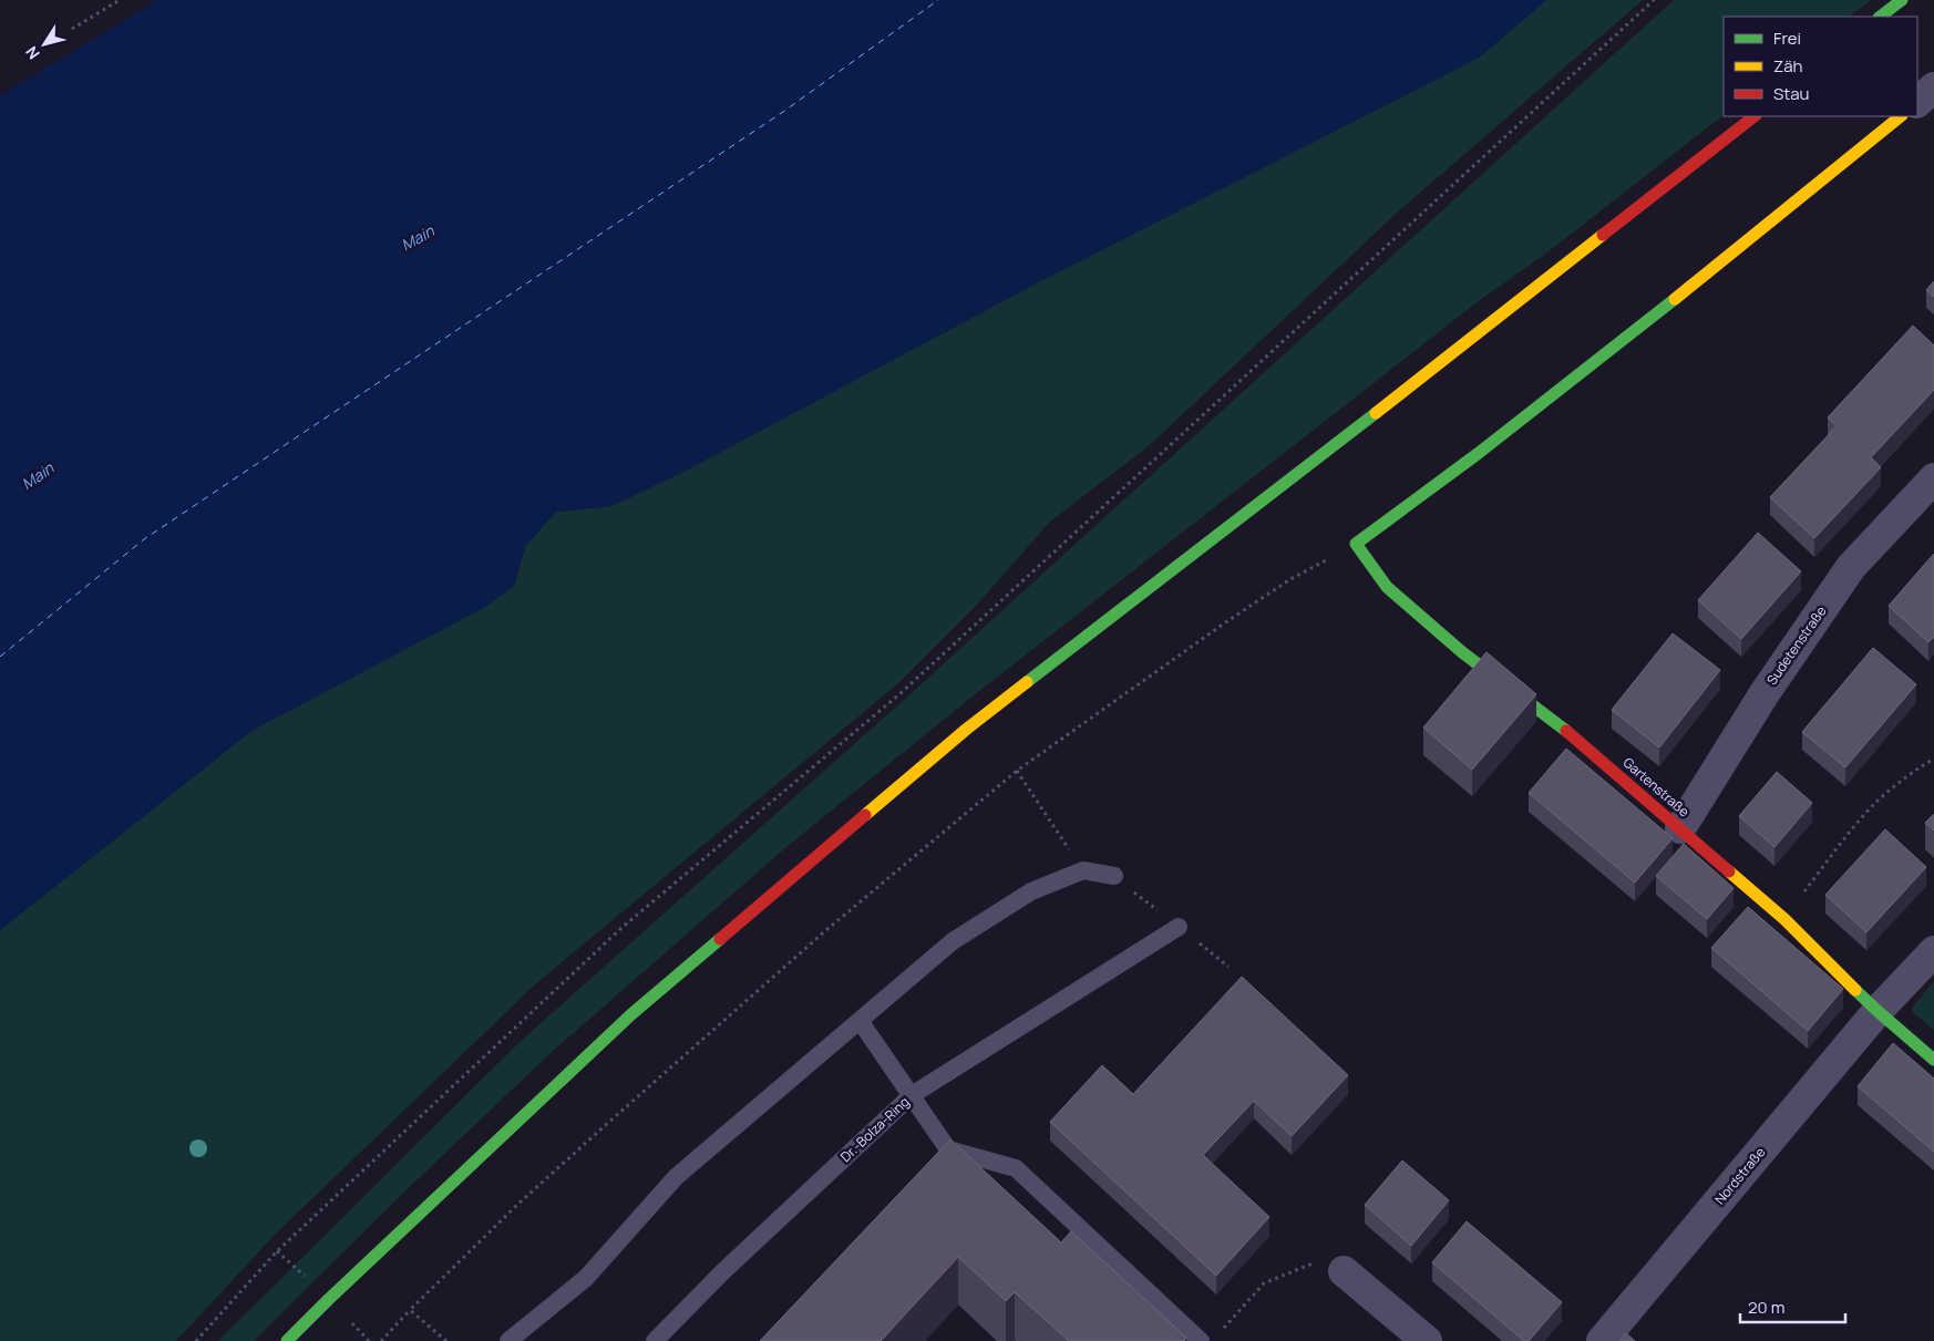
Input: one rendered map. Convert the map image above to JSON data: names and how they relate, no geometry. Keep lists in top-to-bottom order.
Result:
{
  "streets": {
    "main road": ["Gartenstraße"],
    "street": ["Sudetenstraße", "Nordstraße"],
    "lane": ["Dr.-Bolza-Ring"]
  },
  "crossings": [
    ["Sudetenstraße", "Gartenstraße"],
    ["Gartenstraße", "Nordstraße"]
  ],
  "water": ["Main"],
  "legend": ["Frei", "Zäh", "Stau"],
  "scale_bar": "20 m",
  "north": "bottom left"
}
